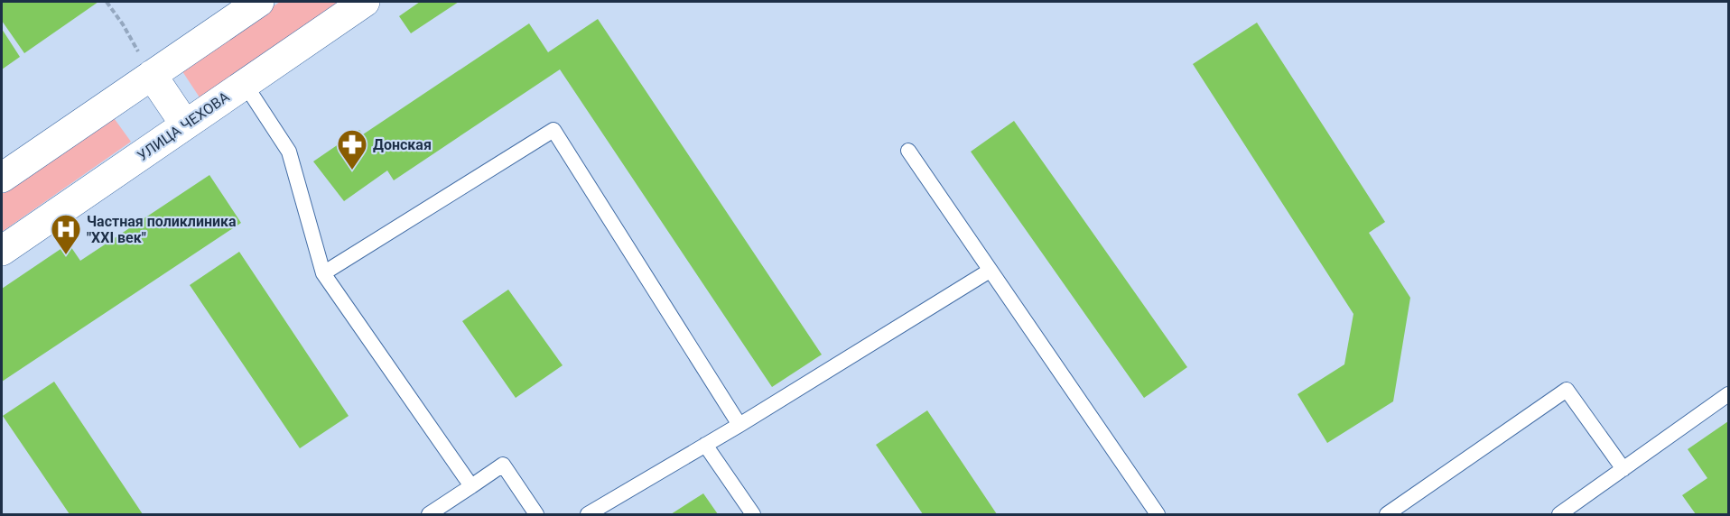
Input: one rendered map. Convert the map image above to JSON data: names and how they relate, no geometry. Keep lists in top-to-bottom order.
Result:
{
  "streets": {
    "street": ["УЛИЦА ЧЕХОВА"]
  },
  "places": {
    "pharmacy": ["Донская"],
    "hospital": ["Частная поликлиника \"XXI век\""]
  }
}
